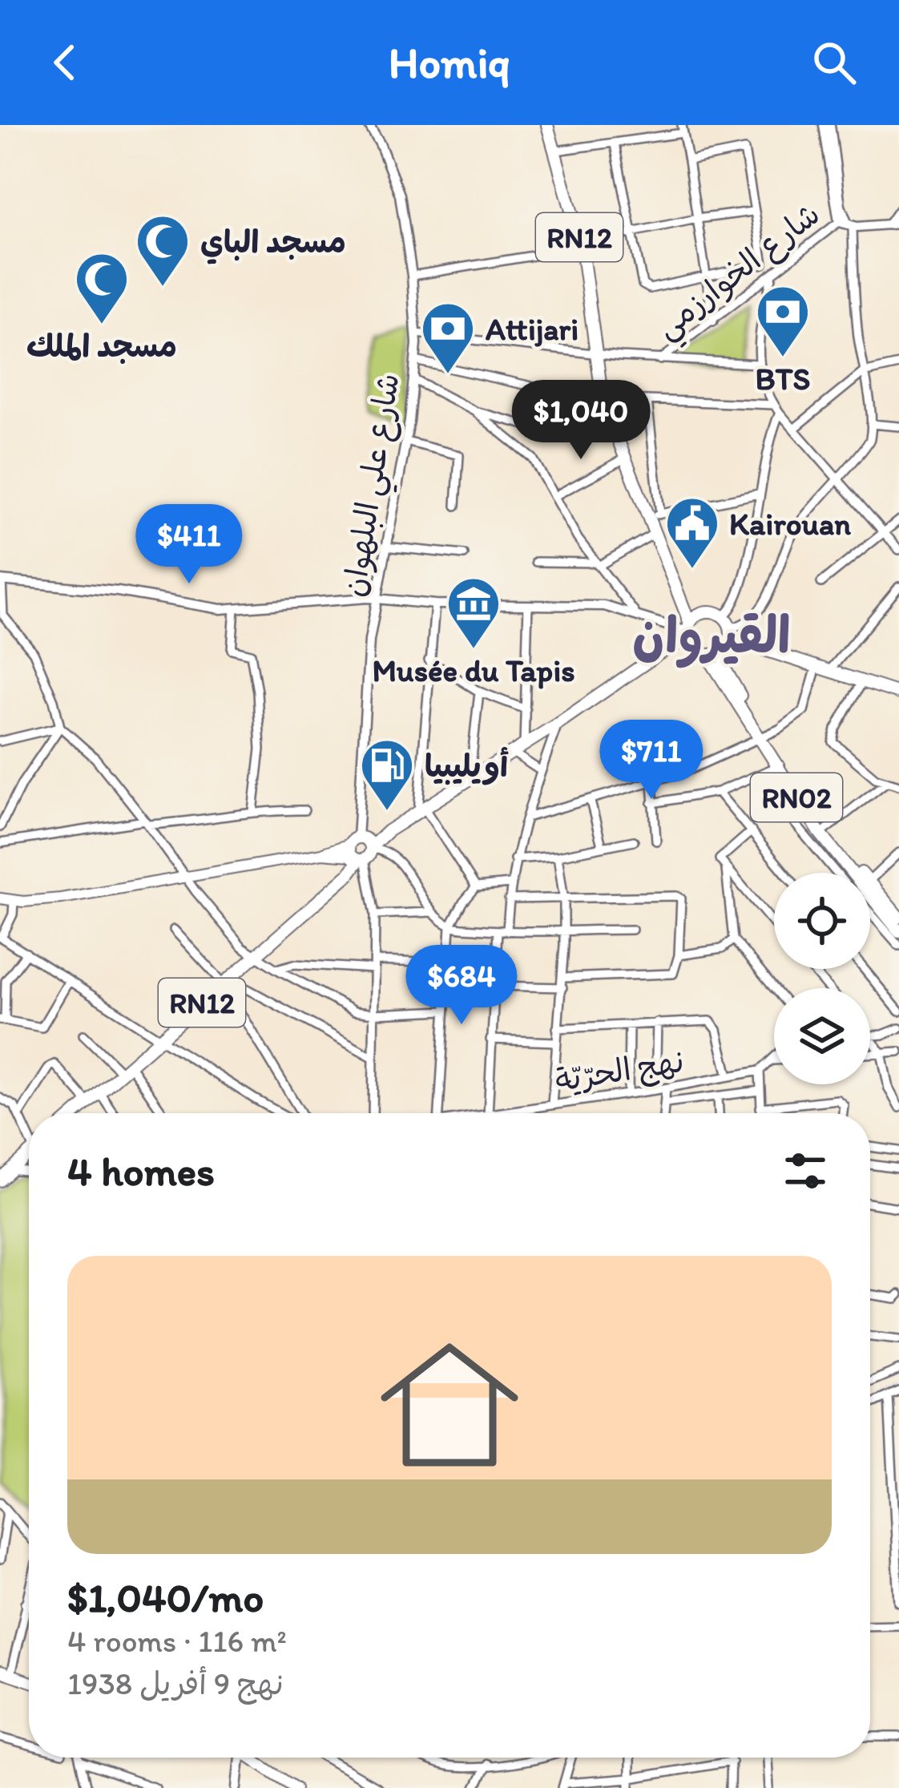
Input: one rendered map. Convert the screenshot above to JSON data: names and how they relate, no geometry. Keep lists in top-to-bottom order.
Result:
{
  "streets": {
    "main road": ["RN12", "RN02"],
    "street": ["شارع الخوارزمي", "شارع علي البلهوان", "نهج الحرّيّة"]
  },
  "crossings": [
    ["RN12", "شارع علي البلهوان"],
    ["RN12", "RN02"]
  ],
  "districts": ["القيروان"],
  "places": {
    "mosque": ["مسجد الباي", "مسجد الملك"],
    "bank": ["BTS", "Attijari"],
    "public building": ["Kairouan"],
    "museum": ["Musée du Tapis"],
    "fuel station": ["أويليبيا"]
  },
  "page": {
    "header": "Homiq",
    "price": [
      "$1,040",
      "$411",
      "$711",
      "$684"
    ],
    "heading": "4 homes",
    "list": [
      {
        "name": "$1,040/mo",
        "note": "4 rooms · 116 m² · نهج 9 أفريل 1938"
      }
    ]
  }
}
